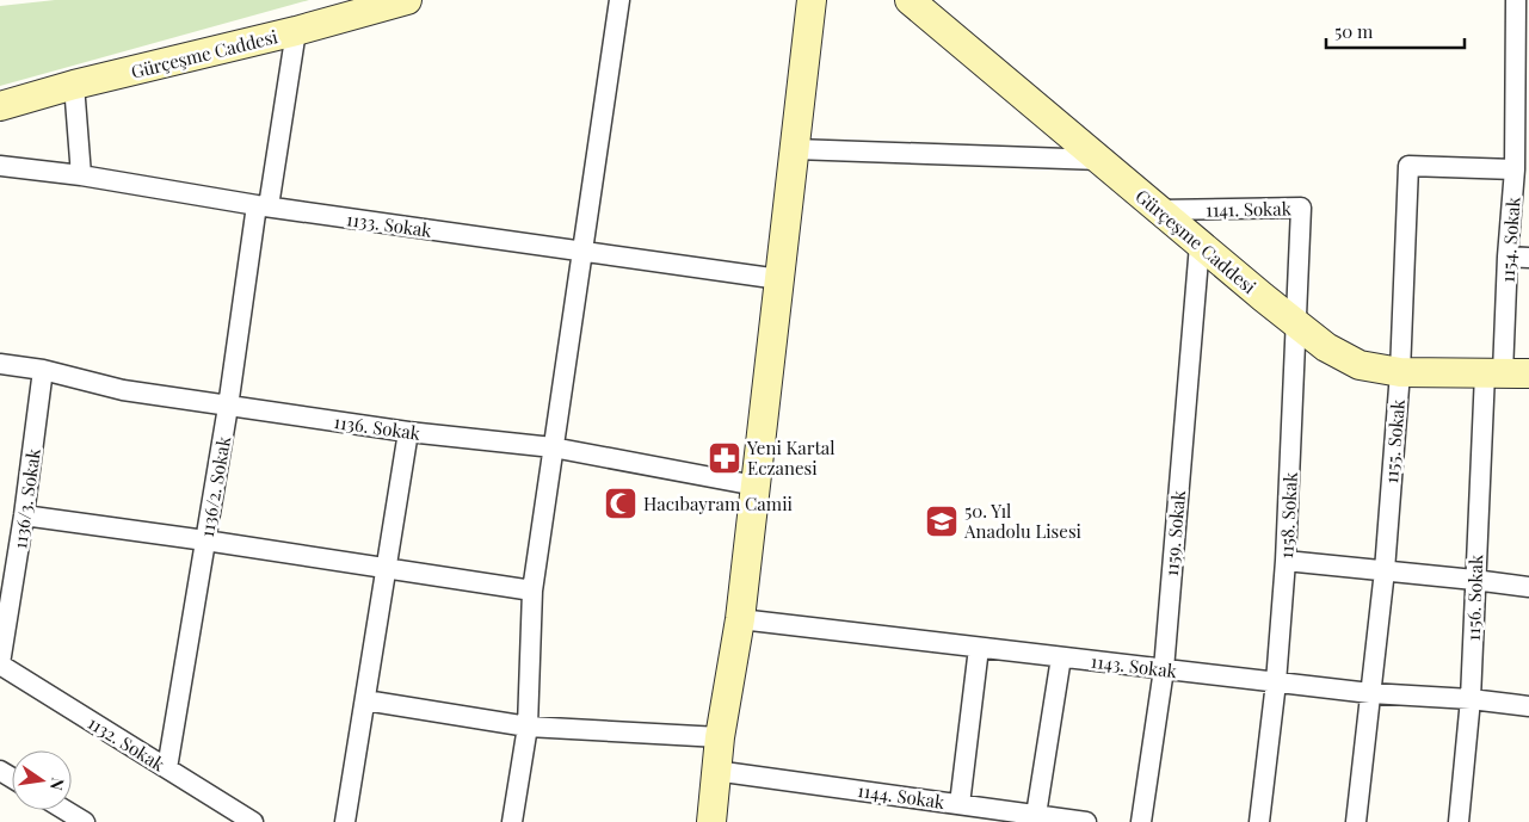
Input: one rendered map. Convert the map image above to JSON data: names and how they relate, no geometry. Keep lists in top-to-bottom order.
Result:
{
  "streets": {
    "main road": ["Gürçeşme Caddesi"],
    "street": [
      "1141. Sokak",
      "1133. Sokak",
      "1154. Sokak",
      "1136. Sokak",
      "1155. Sokak",
      "1136/2. Sokak",
      "1136/3. Sokak",
      "1158. Sokak",
      "1159. Sokak",
      "1156. Sokak",
      "1143. Sokak",
      "1132. Sokak",
      "1144. Sokak"
    ]
  },
  "crossings": [
    ["Gürçeşme Caddesi", "1141. Sokak"],
    ["Gürçeşme Caddesi", "1154. Sokak"],
    ["Gürçeşme Caddesi", "1155. Sokak"],
    ["Gürçeşme Caddesi", "1136/2. Sokak"],
    ["Gürçeşme Caddesi", "1158. Sokak"],
    ["Gürçeşme Caddesi", "1159. Sokak"],
    ["Gürçeşme Caddesi", "1156. Sokak"],
    ["1141. Sokak", "1158. Sokak"],
    ["1133. Sokak", "1136/2. Sokak"],
    ["1154. Sokak", "1155. Sokak"],
    ["1154. Sokak", "1156. Sokak"],
    ["1136. Sokak", "1136/2. Sokak"],
    ["1136. Sokak", "1136/3. Sokak"],
    ["1155. Sokak", "1143. Sokak"],
    ["1136/2. Sokak", "1132. Sokak"],
    ["1136/3. Sokak", "1132. Sokak"],
    ["1158. Sokak", "1143. Sokak"],
    ["1159. Sokak", "1143. Sokak"],
    ["1156. Sokak", "1143. Sokak"]
  ],
  "places": {
    "pharmacy": ["Yeni Kartal Eczanesi"],
    "mosque": ["Hacıbayram Camii"],
    "school or university": ["50. Yıl Anadolu Lisesi"]
  },
  "scale_bar": "50 m",
  "north": "right"
}
